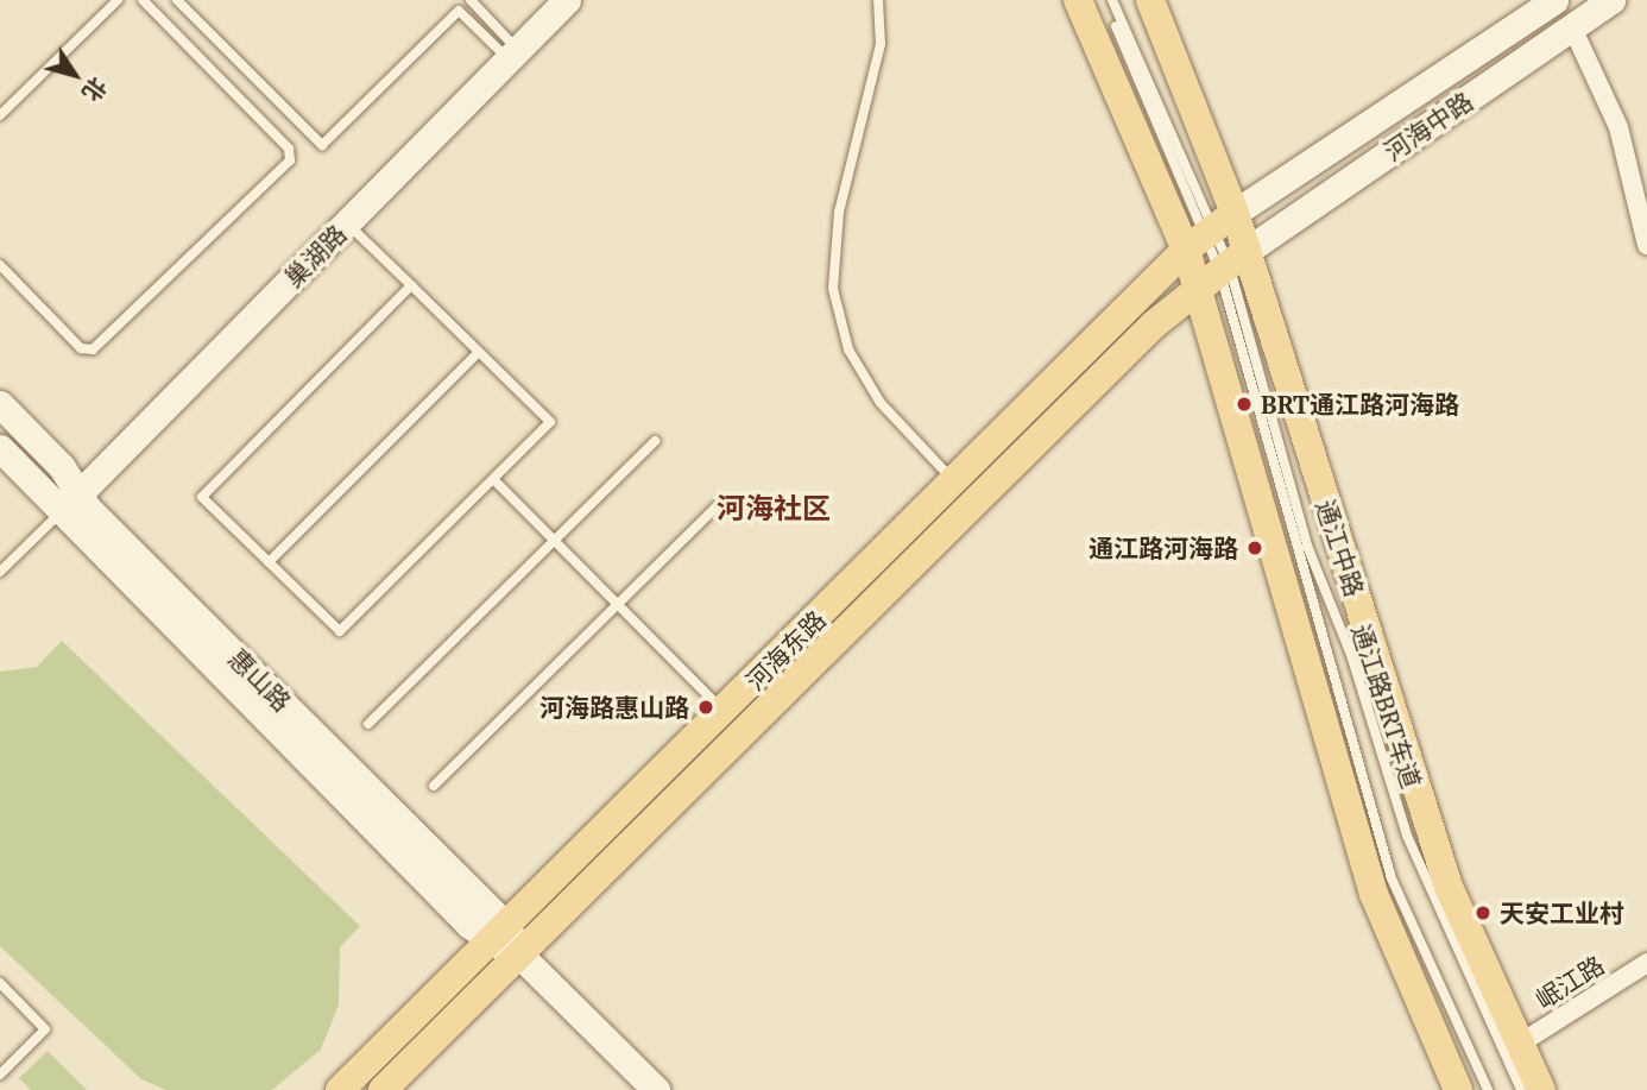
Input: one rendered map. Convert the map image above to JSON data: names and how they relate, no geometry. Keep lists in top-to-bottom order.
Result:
{
  "streets": {
    "main road": ["通江中路", "河海东路"],
    "street": [
      "河海中路",
      "巢湖路",
      "惠山路",
      "岷江路"
    ],
    "lane": ["通江路BRT车道"]
  },
  "crossings": [
    ["河海中路", "通江中路"],
    ["河海中路", "河海东路"],
    ["河海中路", "通江路BRT车道"],
    ["巢湖路", "惠山路"],
    ["通江中路", "河海东路"],
    ["通江中路", "通江路BRT车道"],
    ["通江中路", "岷江路"],
    ["河海东路", "惠山路"],
    ["河海东路", "通江路BRT车道"]
  ],
  "districts": ["河海社区"],
  "places": [
    "BRT通江路河海路",
    "通江路河海路",
    "河海路惠山路",
    "天安工业村"
  ],
  "north": "bottom right"
}
